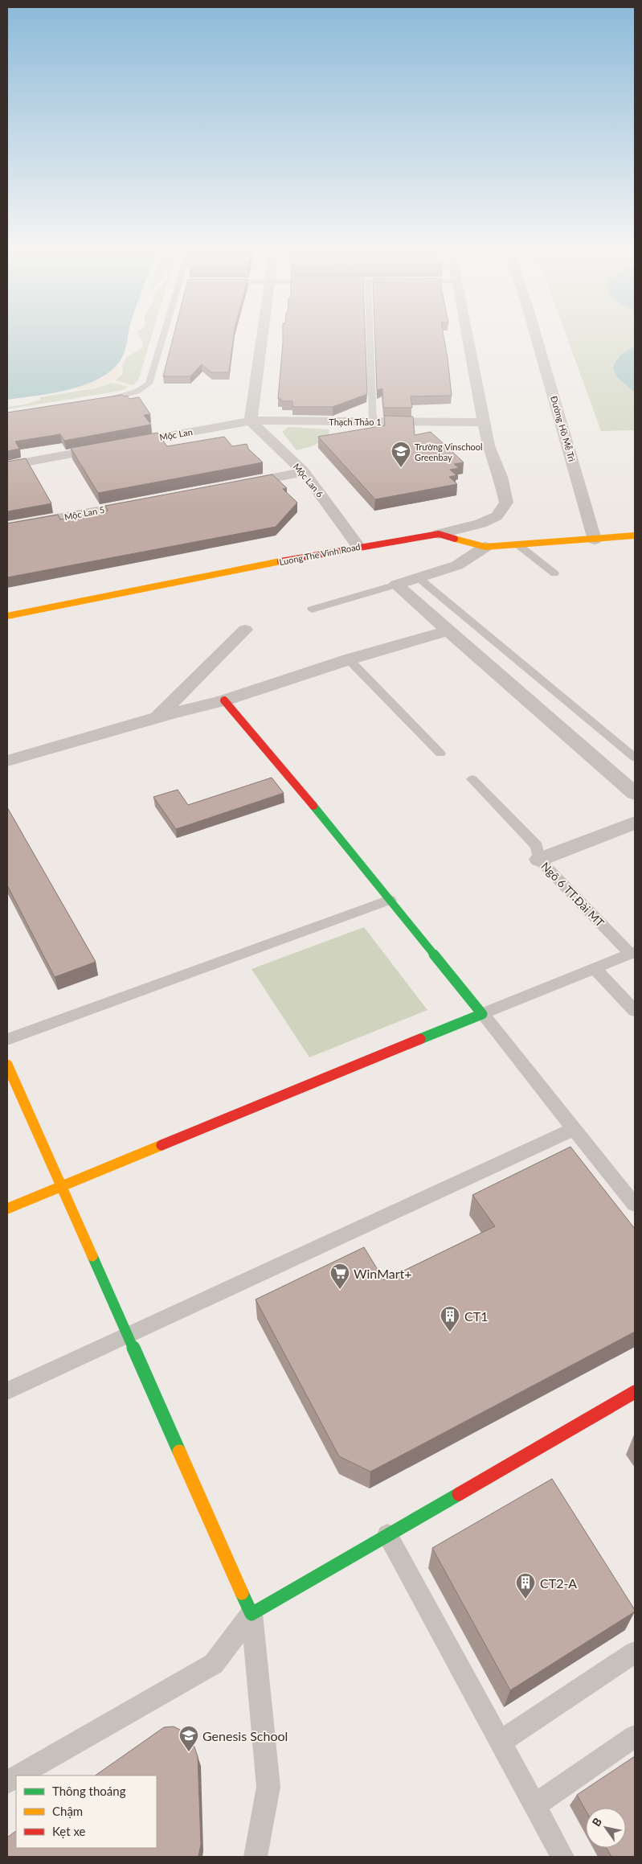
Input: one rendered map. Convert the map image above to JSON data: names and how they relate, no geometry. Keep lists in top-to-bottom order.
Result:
{
  "streets": {
    "street": [
      "Thạch Thảo 1",
      "Đường Hồ Mễ Trì",
      "Mộc Lan",
      "Mộc Lan 6",
      "Mộc Lan 5",
      "Luong The Vinh Road"
    ],
    "lane": ["Ngõ 6 TT.Đài MT"]
  },
  "crossings": [
    ["Thạch Thảo 1", "Mộc Lan"],
    ["Thạch Thảo 1", "Mộc Lan 6"],
    ["Đường Hồ Mễ Trì", "Luong The Vinh Road"],
    ["Mộc Lan", "Mộc Lan 6"],
    ["Mộc Lan 6", "Luong The Vinh Road"]
  ],
  "places": {
    "school or university": ["Trường Vinschool Greenbay", "Genesis School"],
    "supermarket": ["WinMart+"],
    "building": ["CT1", "CT2-A"]
  },
  "legend": ["Thông thoáng", "Chậm", "Kẹt xe"],
  "north": "top left"
}
